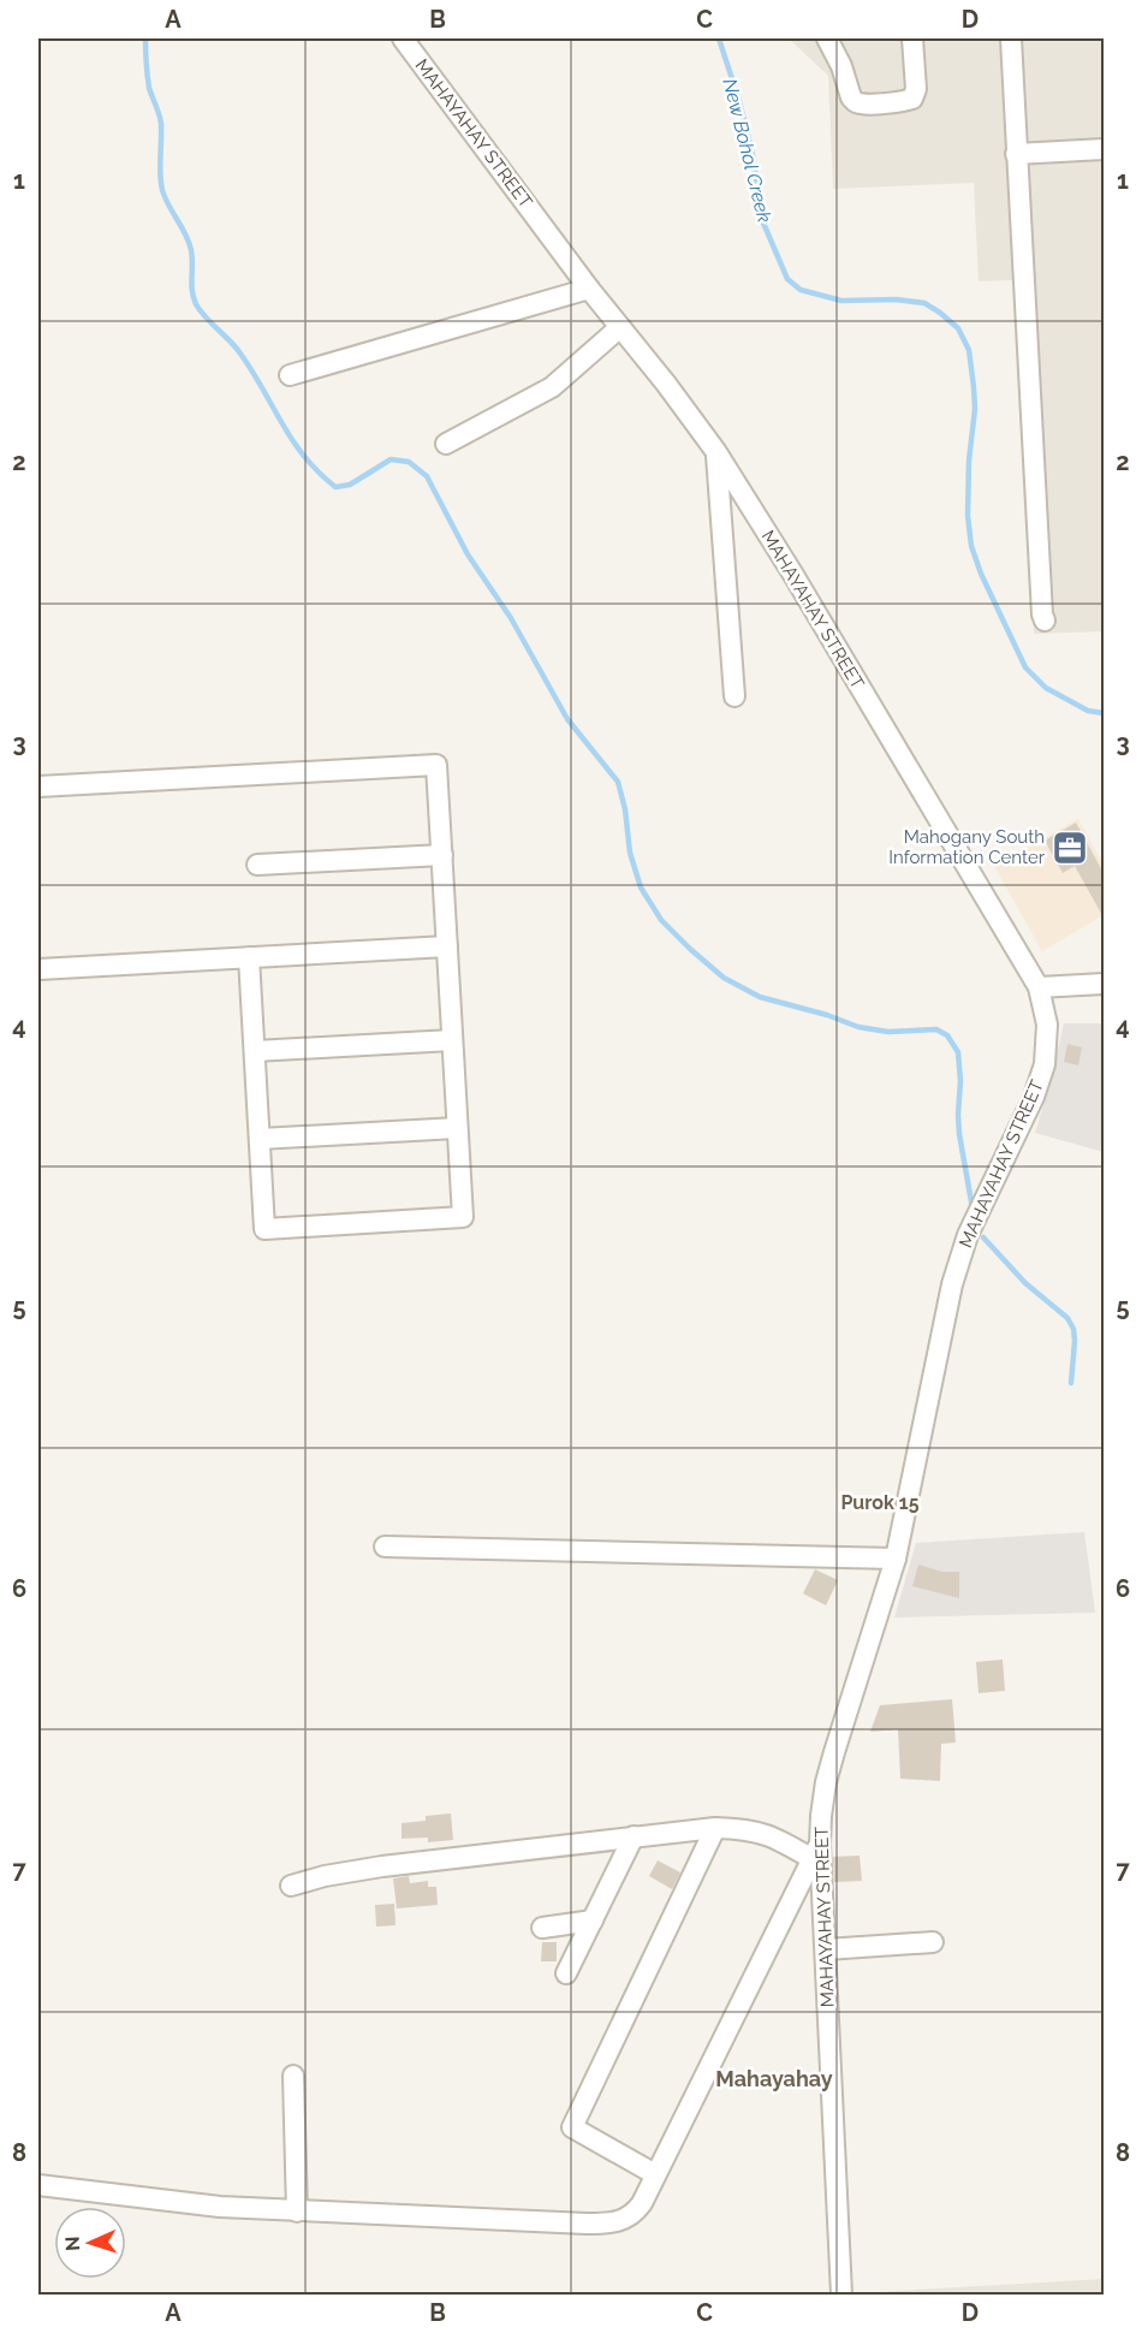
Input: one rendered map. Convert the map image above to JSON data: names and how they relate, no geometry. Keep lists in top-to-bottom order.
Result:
{
  "streets": {
    "street": ["MAHAYAHAY STREET"]
  },
  "districts": ["Purok 15", "Mahayahay"],
  "water": ["New Bohol Creek"],
  "places": {
    "office": ["Mahogany South Information Center"]
  },
  "north": "left",
  "grid": {
    "columns": [
      "A",
      "B",
      "C",
      "D"
    ],
    "rows": [
      "1",
      "2",
      "3",
      "4",
      "5",
      "6",
      "7",
      "8"
    ]
  }
}
